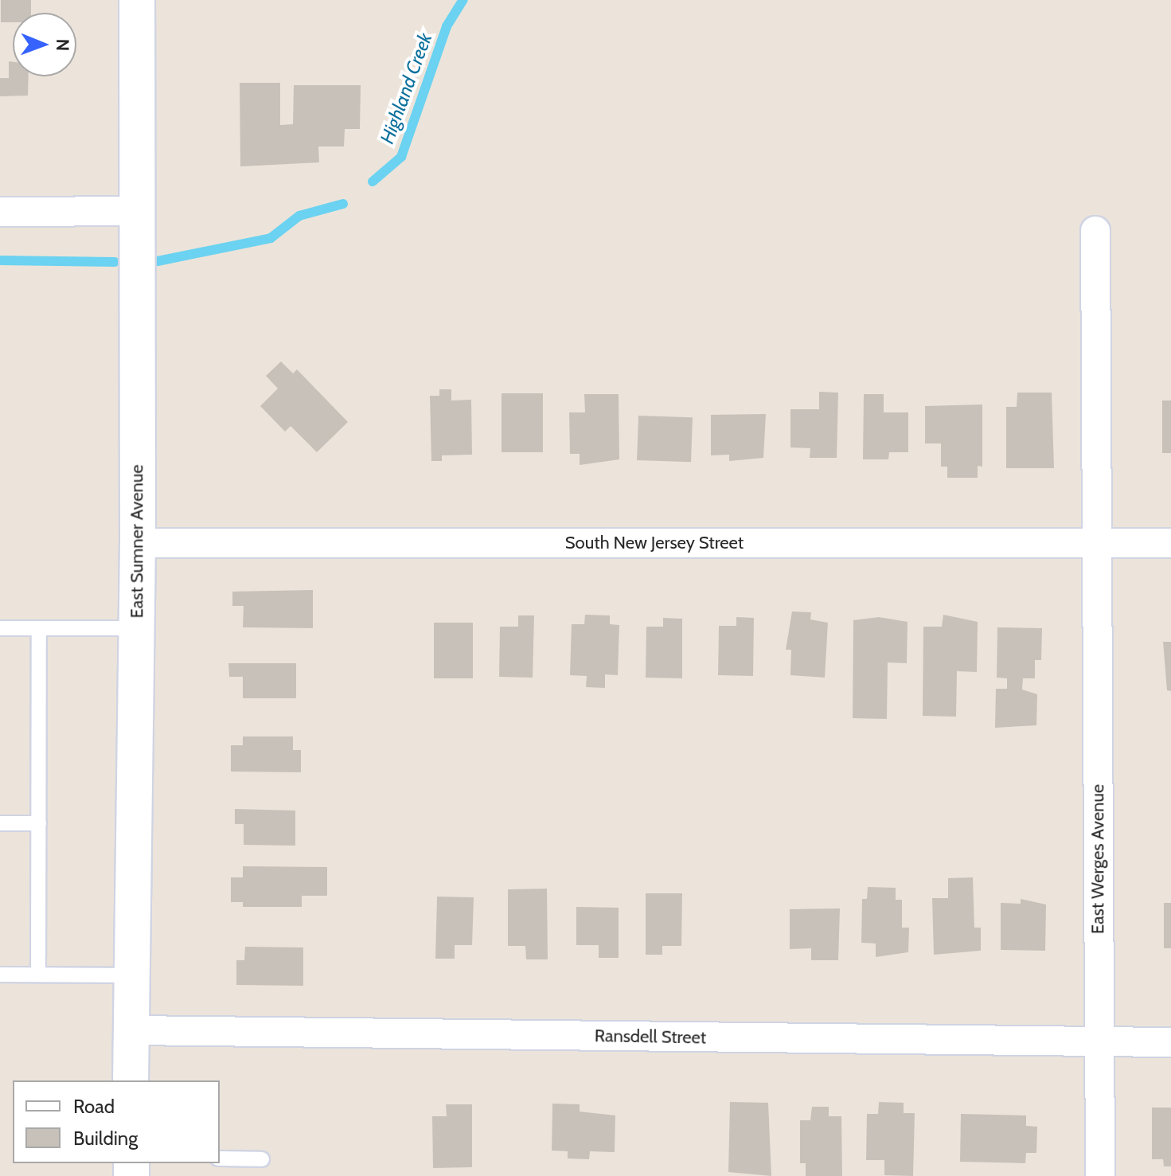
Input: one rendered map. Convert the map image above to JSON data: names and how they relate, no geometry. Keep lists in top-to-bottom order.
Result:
{
  "streets": {
    "street": [
      "East Sumner Avenue",
      "South New Jersey Street",
      "East Werges Avenue",
      "Ransdell Street"
    ]
  },
  "crossings": [
    ["East Sumner Avenue", "South New Jersey Street"],
    ["East Sumner Avenue", "Ransdell Street"],
    ["South New Jersey Street", "East Werges Avenue"],
    ["East Werges Avenue", "Ransdell Street"]
  ],
  "water": ["Highland Creek"],
  "legend": ["Road", "Building"],
  "north": "right"
}
